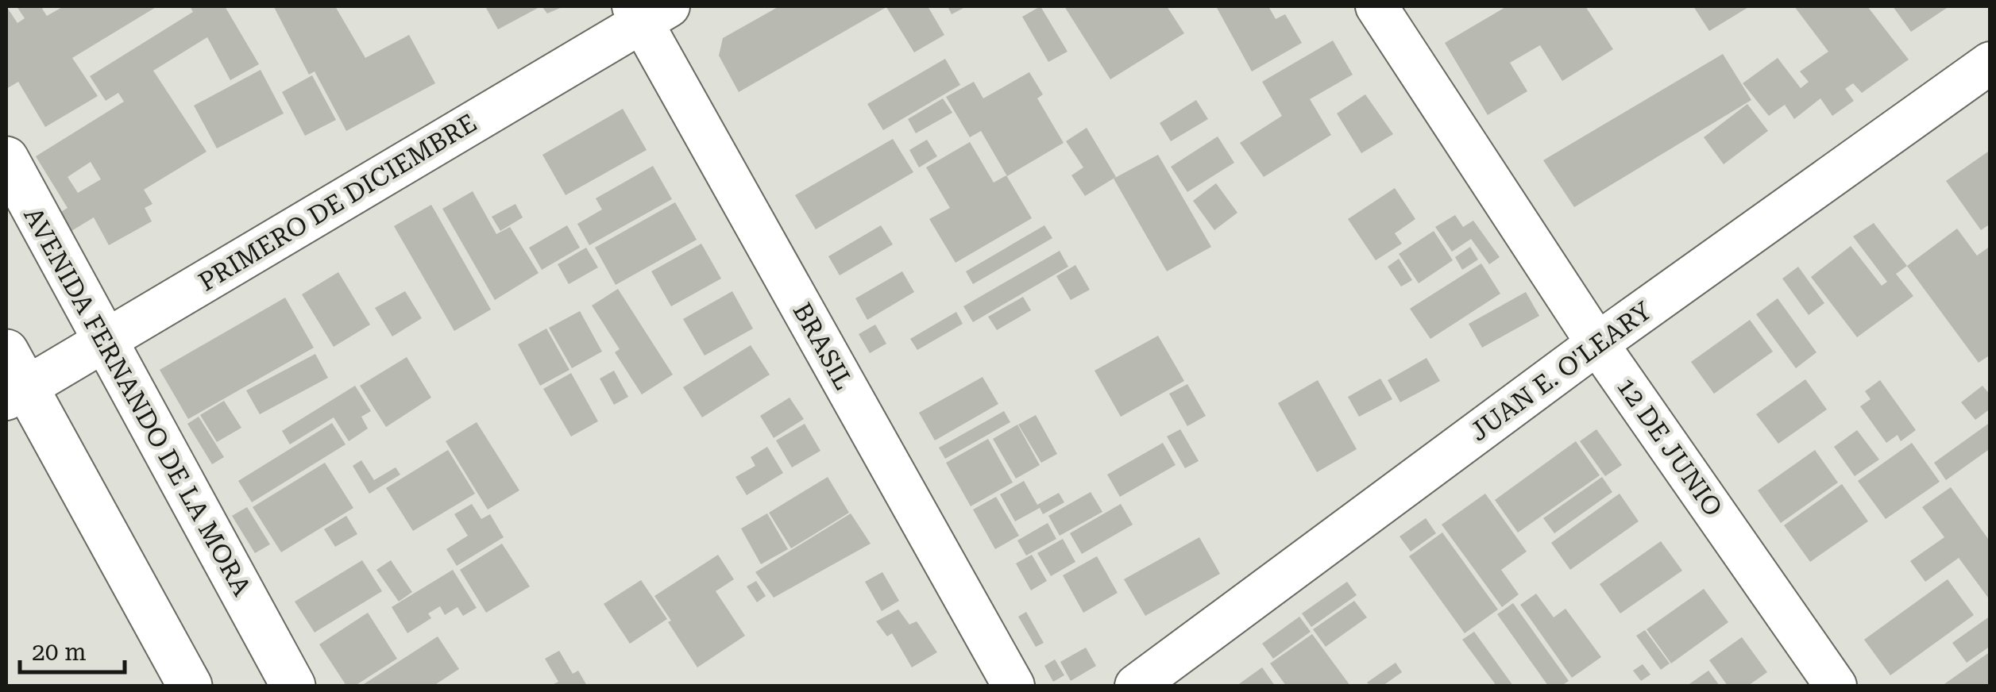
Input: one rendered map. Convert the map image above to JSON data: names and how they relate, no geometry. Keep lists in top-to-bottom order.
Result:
{
  "streets": {
    "main road": ["AVENIDA FERNANDO DE LA MORA"],
    "street": [
      "PRIMERO DE DICIEMBRE",
      "BRASIL",
      "JUAN E. O'LEARY",
      "12 DE JUNIO"
    ]
  },
  "crossings": [
    ["PRIMERO DE DICIEMBRE", "BRASIL"],
    ["PRIMERO DE DICIEMBRE", "AVENIDA FERNANDO DE LA MORA"],
    ["JUAN E. O'LEARY", "12 DE JUNIO"]
  ],
  "scale_bar": "20 m"
}
